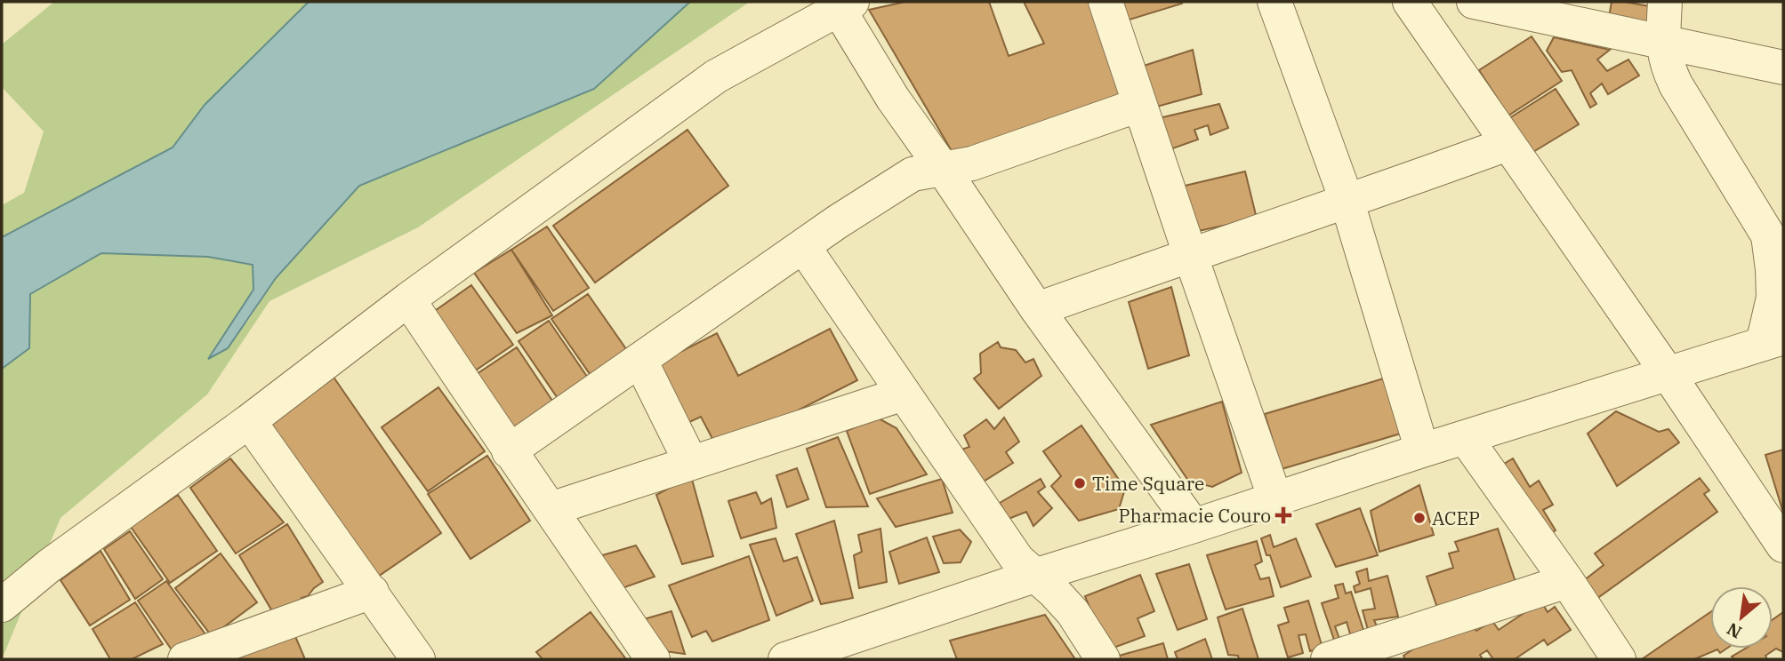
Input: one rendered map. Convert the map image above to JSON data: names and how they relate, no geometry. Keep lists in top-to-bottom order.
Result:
{
  "places": {
    "other": ["Time Square", "ACEP"],
    "health": ["Pharmacie Couro"]
  },
  "north": "bottom left"
}
